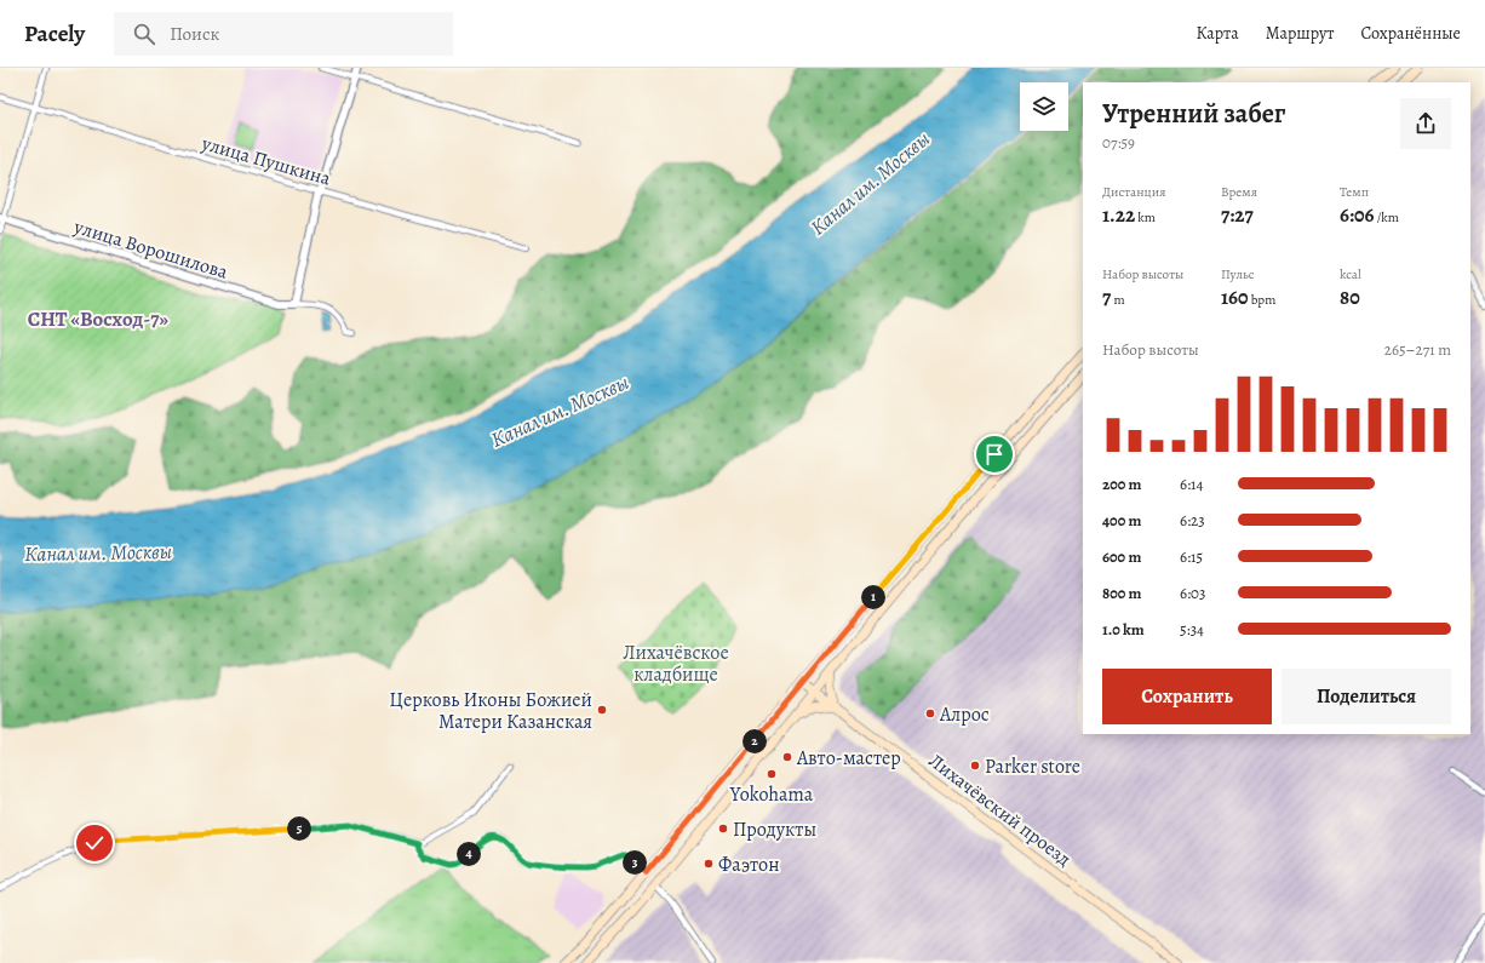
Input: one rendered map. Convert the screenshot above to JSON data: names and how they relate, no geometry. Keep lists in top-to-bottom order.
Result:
{
  "streets": {
    "main road": ["Лихачёвский проезд"],
    "street": ["улица Пушкина", "улица Ворошилова"]
  },
  "districts": ["СНТ «Восход-7»"],
  "water": ["Канал им. Москвы"],
  "parks": ["Лихачёвское кладбище"],
  "places": [
    "Церковь Иконы Божией Матери Казанская",
    "Алрос",
    "Авто-мастер",
    "Parker store",
    "Yokohama",
    "Продукты",
    "Фаэтон"
  ],
  "page": {
    "header": "Pacely",
    "search": "Поиск",
    "nav": ["Карта", "Маршрут", "Сохранённые"],
    "heading": ["Утренний забег", "07:59"],
    "stats": [
      ["Дистанция", "1.22 km"],
      ["Время", "7:27"],
      ["Темп", "6:06 /km"],
      ["Набор высоты", "7 m"],
      ["Пульс", "160 bpm"],
      ["kcal", "80"]
    ],
    "chart": ["Набор высоты", "265–271 m"],
    "list": [
      {
        "name": "200 m",
        "note": "6:14"
      },
      {
        "name": "400 m",
        "note": "6:23"
      },
      {
        "name": "600 m",
        "note": "6:15"
      },
      {
        "name": "800 m",
        "note": "6:03"
      },
      {
        "name": "1.0 km",
        "note": "5:34"
      }
    ],
    "pins": [
      "1",
      "2",
      "5",
      "4",
      "3"
    ],
    "buttons": ["Сохранить", "Поделиться"]
  }
}
